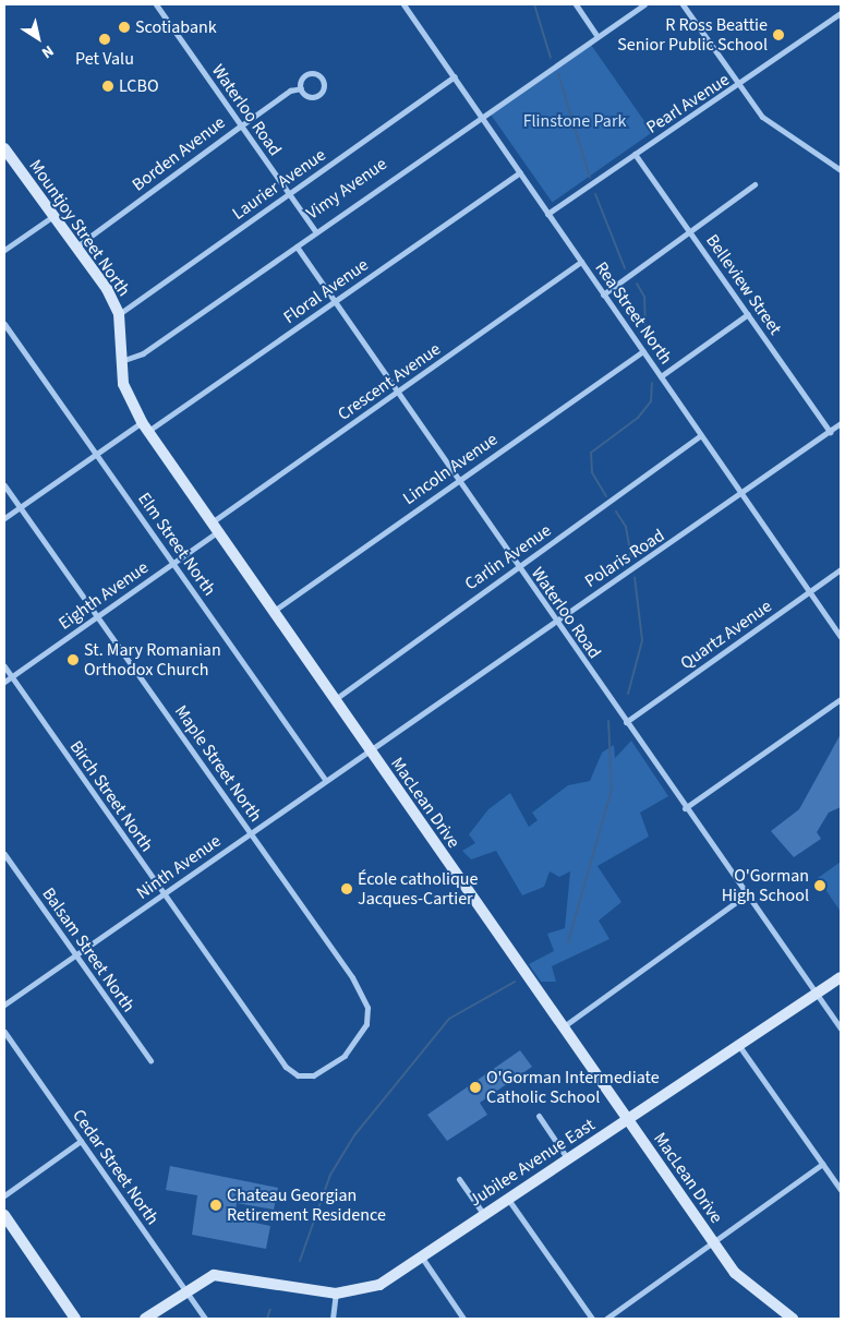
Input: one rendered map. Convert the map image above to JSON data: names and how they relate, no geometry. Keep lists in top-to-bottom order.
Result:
{
  "streets": {
    "street": [
      "Pearl Avenue",
      "Waterloo Road",
      "Borden Avenue",
      "Laurier Avenue",
      "Vimy Avenue",
      "Mountjoy Street North",
      "Belleview Street",
      "Floral Avenue",
      "Rea Street North",
      "Crescent Avenue",
      "Lincoln Avenue",
      "Elm Street North",
      "Carlin Avenue",
      "Polaris Road",
      "Eighth Avenue",
      "Quartz Avenue",
      "Maple Street North",
      "Birch Street North",
      "MacLean Drive",
      "Ninth Avenue",
      "Balsam Street North",
      "Jubilee Avenue East",
      "Cedar Street North"
    ]
  },
  "crossings": [
    ["Pearl Avenue", "Belleview Street"],
    ["Pearl Avenue", "Rea Street North"],
    ["Waterloo Road", "Borden Avenue"],
    ["Waterloo Road", "Laurier Avenue"],
    ["Waterloo Road", "Vimy Avenue"],
    ["Waterloo Road", "Floral Avenue"],
    ["Waterloo Road", "Crescent Avenue"],
    ["Waterloo Road", "Lincoln Avenue"],
    ["Waterloo Road", "Carlin Avenue"],
    ["Waterloo Road", "Polaris Road"],
    ["Waterloo Road", "Quartz Avenue"],
    ["Waterloo Road", "Jubilee Avenue East"],
    ["Borden Avenue", "Mountjoy Street North"],
    ["Laurier Avenue", "Mountjoy Street North"],
    ["Laurier Avenue", "Rea Street North"],
    ["Vimy Avenue", "Mountjoy Street North"],
    ["Vimy Avenue", "Rea Street North"],
    ["Belleview Street", "Polaris Road"],
    ["Floral Avenue", "Rea Street North"],
    ["Floral Avenue", "Elm Street North"],
    ["Floral Avenue", "Maple Street North"],
    ["Floral Avenue", "MacLean Drive"],
    ["Rea Street North", "Crescent Avenue"],
    ["Rea Street North", "Lincoln Avenue"],
    ["Rea Street North", "Carlin Avenue"],
    ["Rea Street North", "Polaris Road"],
    ["Rea Street North", "Quartz Avenue"],
    ["Crescent Avenue", "Eighth Avenue"],
    ["Crescent Avenue", "MacLean Drive"],
    ["Lincoln Avenue", "MacLean Drive"],
    ["Elm Street North", "Eighth Avenue"],
    ["Elm Street North", "Ninth Avenue"],
    ["Carlin Avenue", "MacLean Drive"],
    ["Polaris Road", "MacLean Drive"],
    ["Polaris Road", "Ninth Avenue"],
    ["Eighth Avenue", "Maple Street North"],
    ["Eighth Avenue", "Birch Street North"],
    ["Eighth Avenue", "MacLean Drive"],
    ["Maple Street North", "Birch Street North"],
    ["Maple Street North", "Ninth Avenue"],
    ["Birch Street North", "Ninth Avenue"],
    ["MacLean Drive", "Ninth Avenue"],
    ["MacLean Drive", "Jubilee Avenue East"],
    ["Ninth Avenue", "Balsam Street North"],
    ["Jubilee Avenue East", "Cedar Street North"]
  ],
  "parks": ["Flinstone Park"],
  "places": [
    "Scotiabank",
    "R Ross Beattie Senior Public School",
    "Pet Valu",
    "LCBO",
    "St. Mary Romanian Orthodox Church",
    "O'Gorman High School",
    "École catholique Jacques-Cartier",
    "O'Gorman Intermediate Catholic School",
    "Chateau Georgian Retirement Residence"
  ],
  "north": "bottom right"
}
